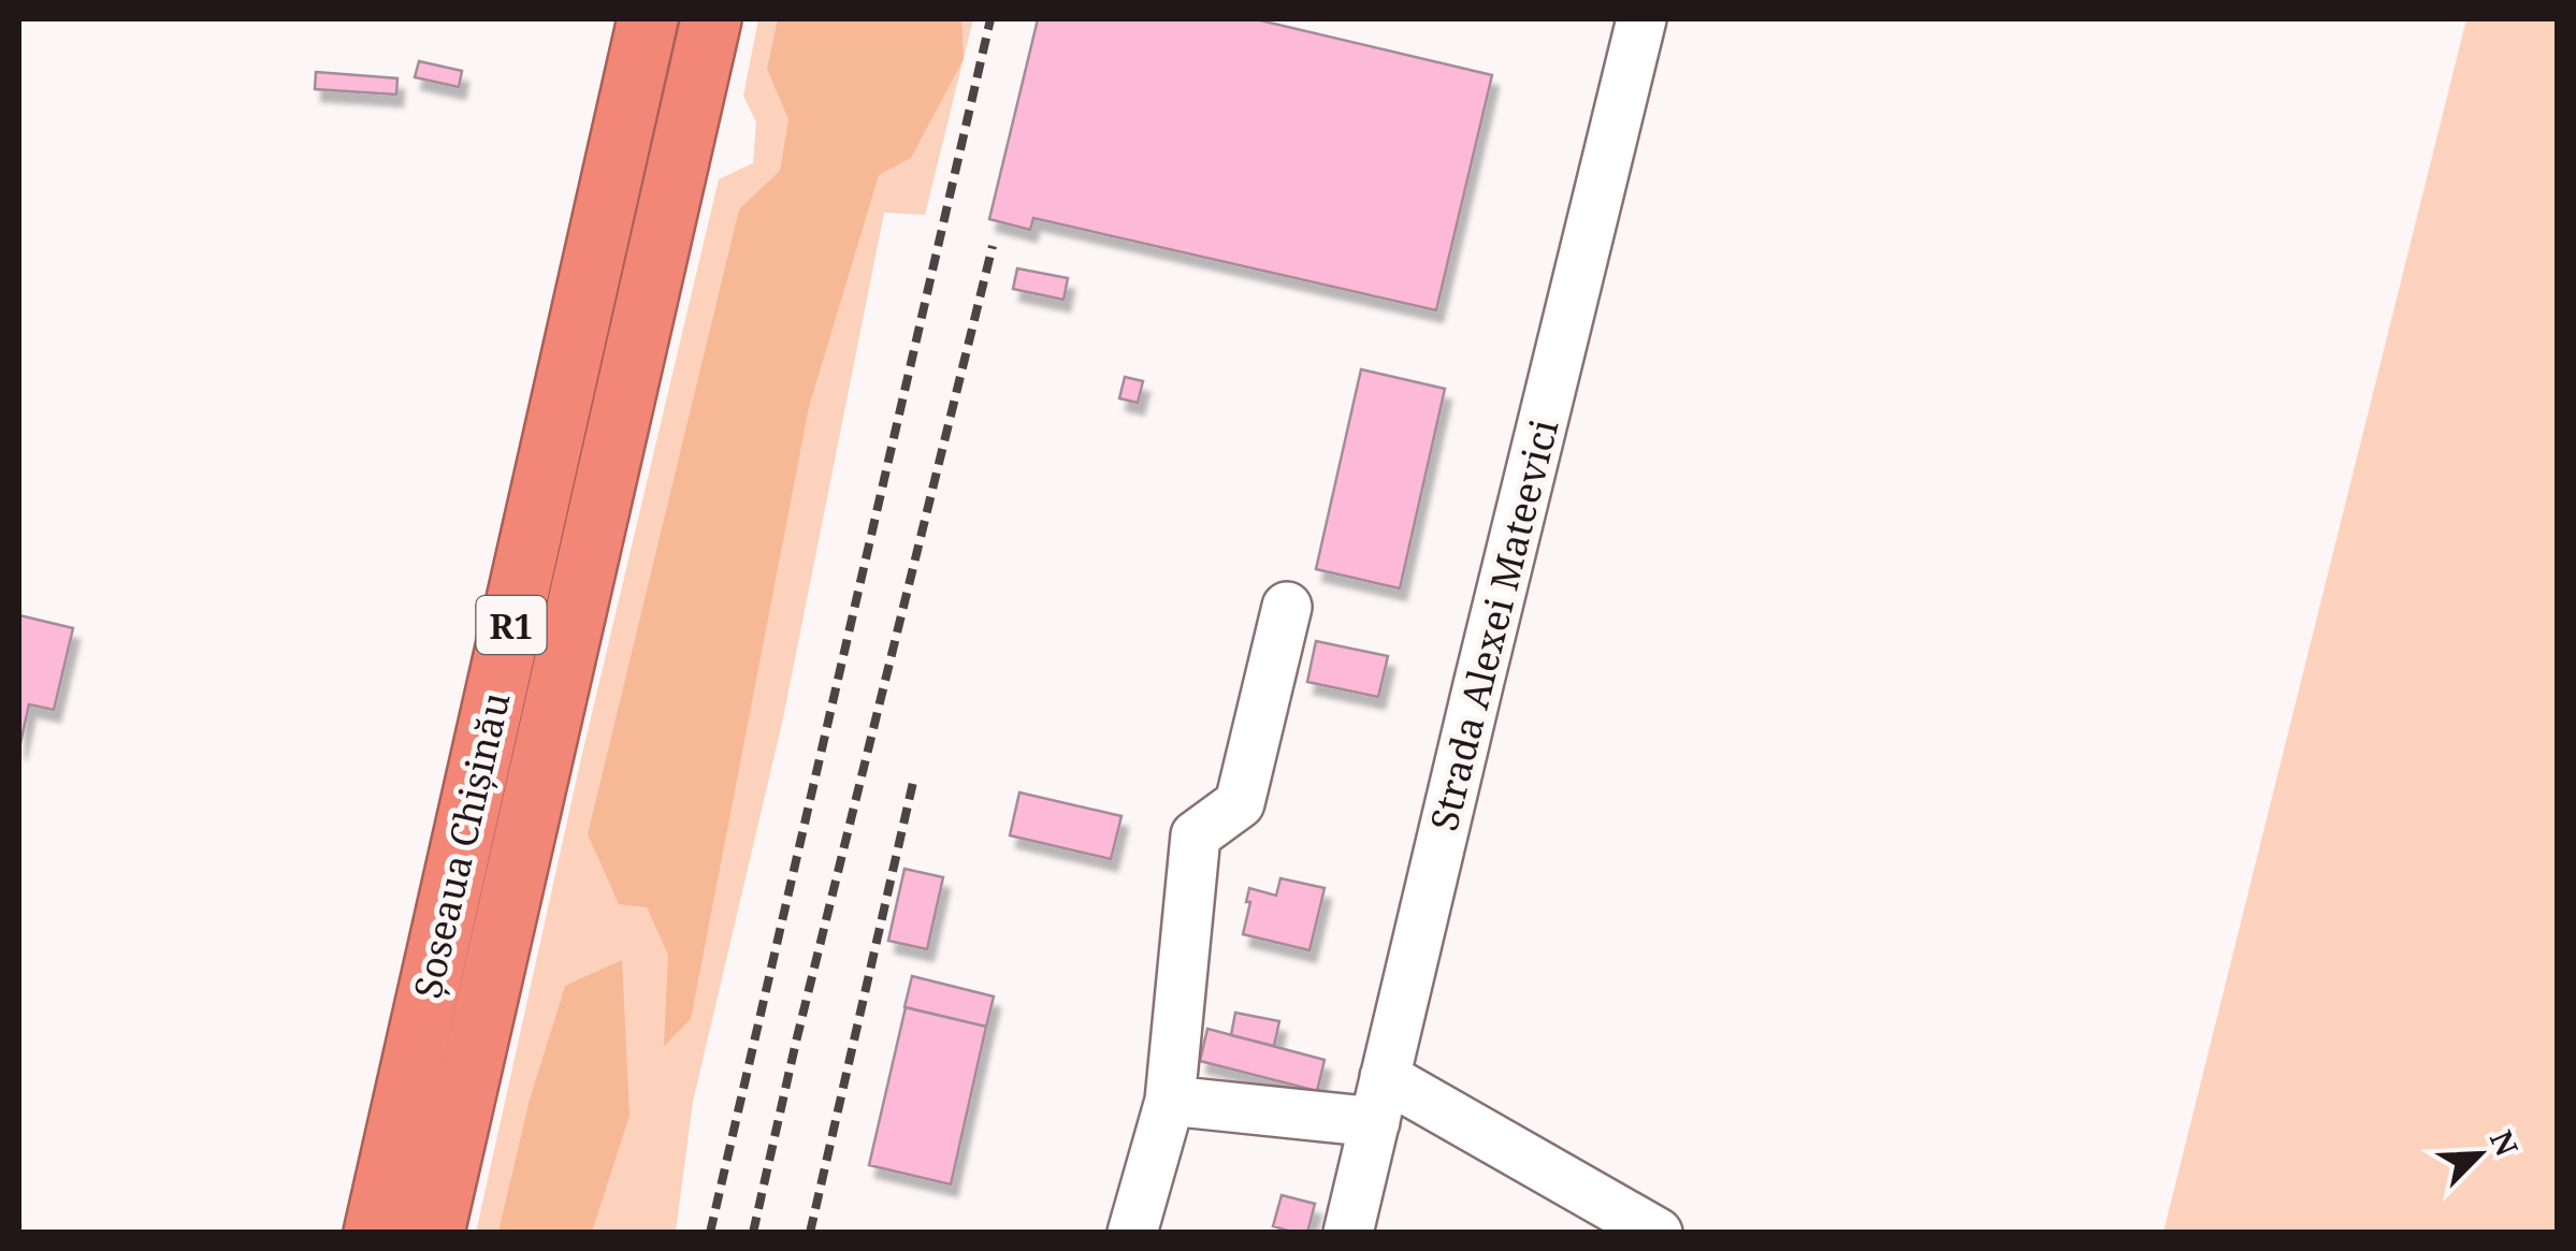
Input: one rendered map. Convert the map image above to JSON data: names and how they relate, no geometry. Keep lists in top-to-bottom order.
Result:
{
  "streets": {
    "highway": ["R1", "Șoseaua Chișinău"],
    "street": ["Strada Alexei Mateevici"]
  },
  "north": "top right"
}
